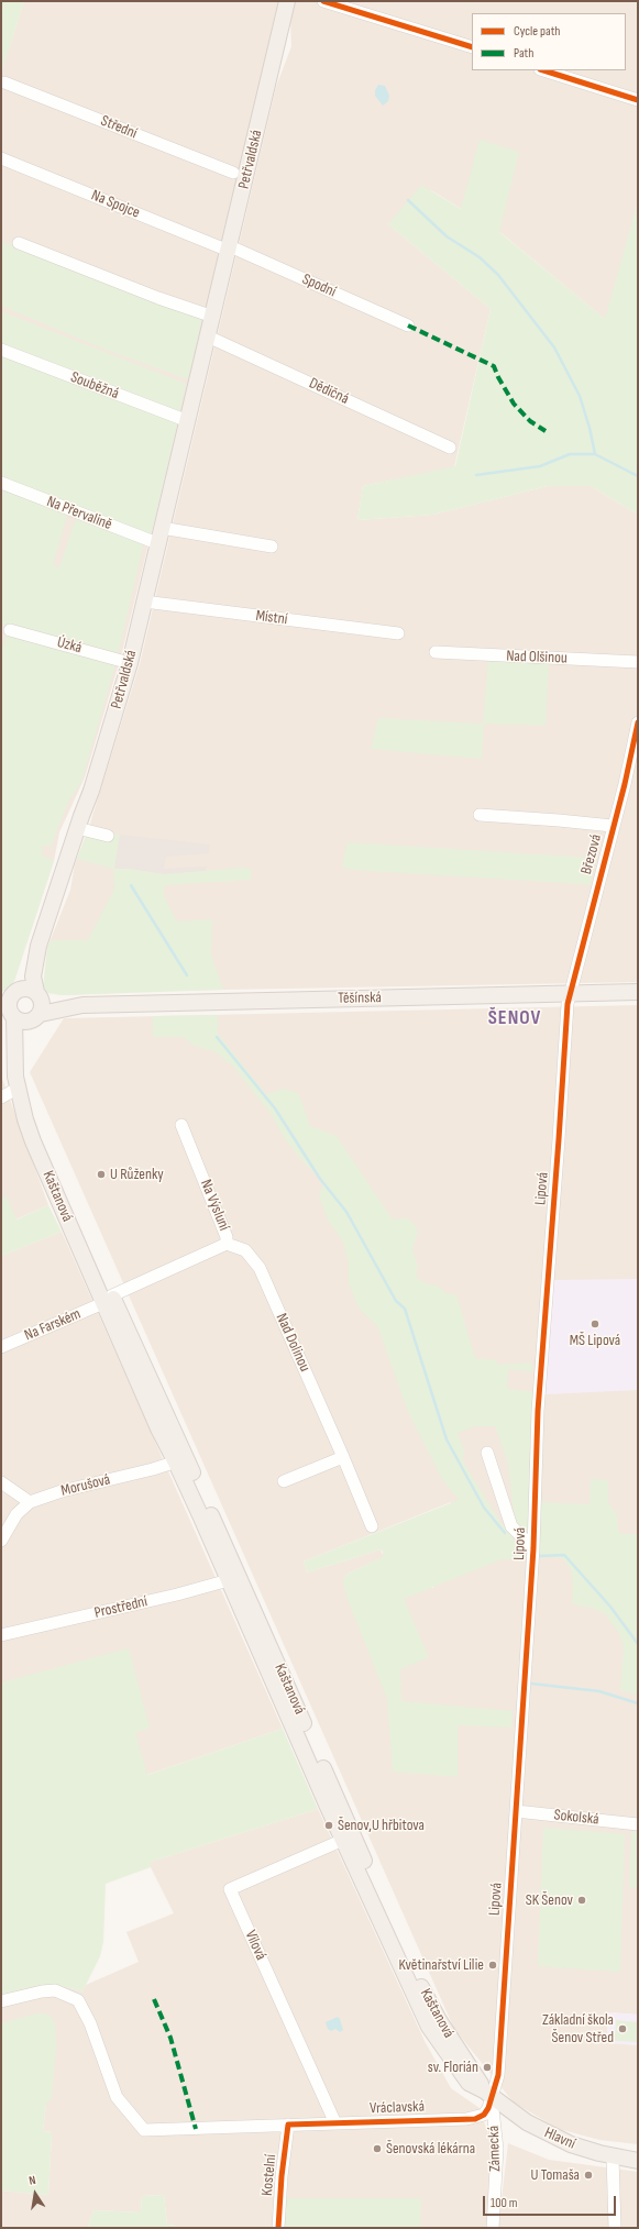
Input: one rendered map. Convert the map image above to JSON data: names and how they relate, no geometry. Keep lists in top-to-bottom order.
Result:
{
  "streets": {
    "main road": [
      "Petřvaldská",
      "Těšínská",
      "Kaštanová",
      "Hlavní"
    ],
    "street": [
      "Střední",
      "Na Spojce",
      "Spodní",
      "Souběžná",
      "Dědičná",
      "Na Přervalině",
      "Místní",
      "Úzká",
      "Nad Olšinou",
      "Březová",
      "Lipová",
      "Na Výsluní",
      "Na Farském",
      "Nad Dolinou",
      "Morušová",
      "Prostřední",
      "Sokolská",
      "Vilová",
      "Vráclavská",
      "Zámecká",
      "Kostelní"
    ]
  },
  "crossings": [
    ["Petřvaldská", "Na Spojce"],
    ["Petřvaldská", "Spodní"],
    ["Petřvaldská", "Souběžná"],
    ["Petřvaldská", "Dědičná"],
    ["Petřvaldská", "Na Přervalině"],
    ["Petřvaldská", "Místní"],
    ["Petřvaldská", "Úzká"],
    ["Petřvaldská", "Těšínská"],
    ["Petřvaldská", "Kaštanová"],
    ["Na Spojce", "Spodní"],
    ["Březová", "Těšínská"],
    ["Březová", "Lipová"],
    ["Těšínská", "Lipová"],
    ["Lipová", "Kaštanová"],
    ["Lipová", "Sokolská"],
    ["Lipová", "Vráclavská"],
    ["Lipová", "Hlavní"],
    ["Lipová", "Zámecká"],
    ["Kaštanová", "Na Výsluní"],
    ["Kaštanová", "Na Farském"],
    ["Kaštanová", "Morušová"],
    ["Kaštanová", "Prostřední"],
    ["Kaštanová", "Vilová"],
    ["Kaštanová", "Vráclavská"],
    ["Kaštanová", "Hlavní"],
    ["Kaštanová", "Zámecká"],
    ["Na Výsluní", "Na Farském"],
    ["Na Výsluní", "Nad Dolinou"],
    ["Vilová", "Vráclavská"],
    ["Vráclavská", "Hlavní"],
    ["Vráclavská", "Zámecká"],
    ["Vráclavská", "Kostelní"],
    ["Hlavní", "Zámecká"]
  ],
  "districts": ["ŠENOV"],
  "places": [
    "U Růženky",
    "MŠ Lipová",
    "Šenov,U hřbitova",
    "SK Šenov",
    "Květinařství Lilie",
    "Základní škola Šenov Střed",
    "sv. Florián",
    "Šenovská lékárna",
    "U Tomaša"
  ],
  "legend": ["Cycle path", "Path"],
  "scale_bar": "100 m",
  "north": "top"
}
